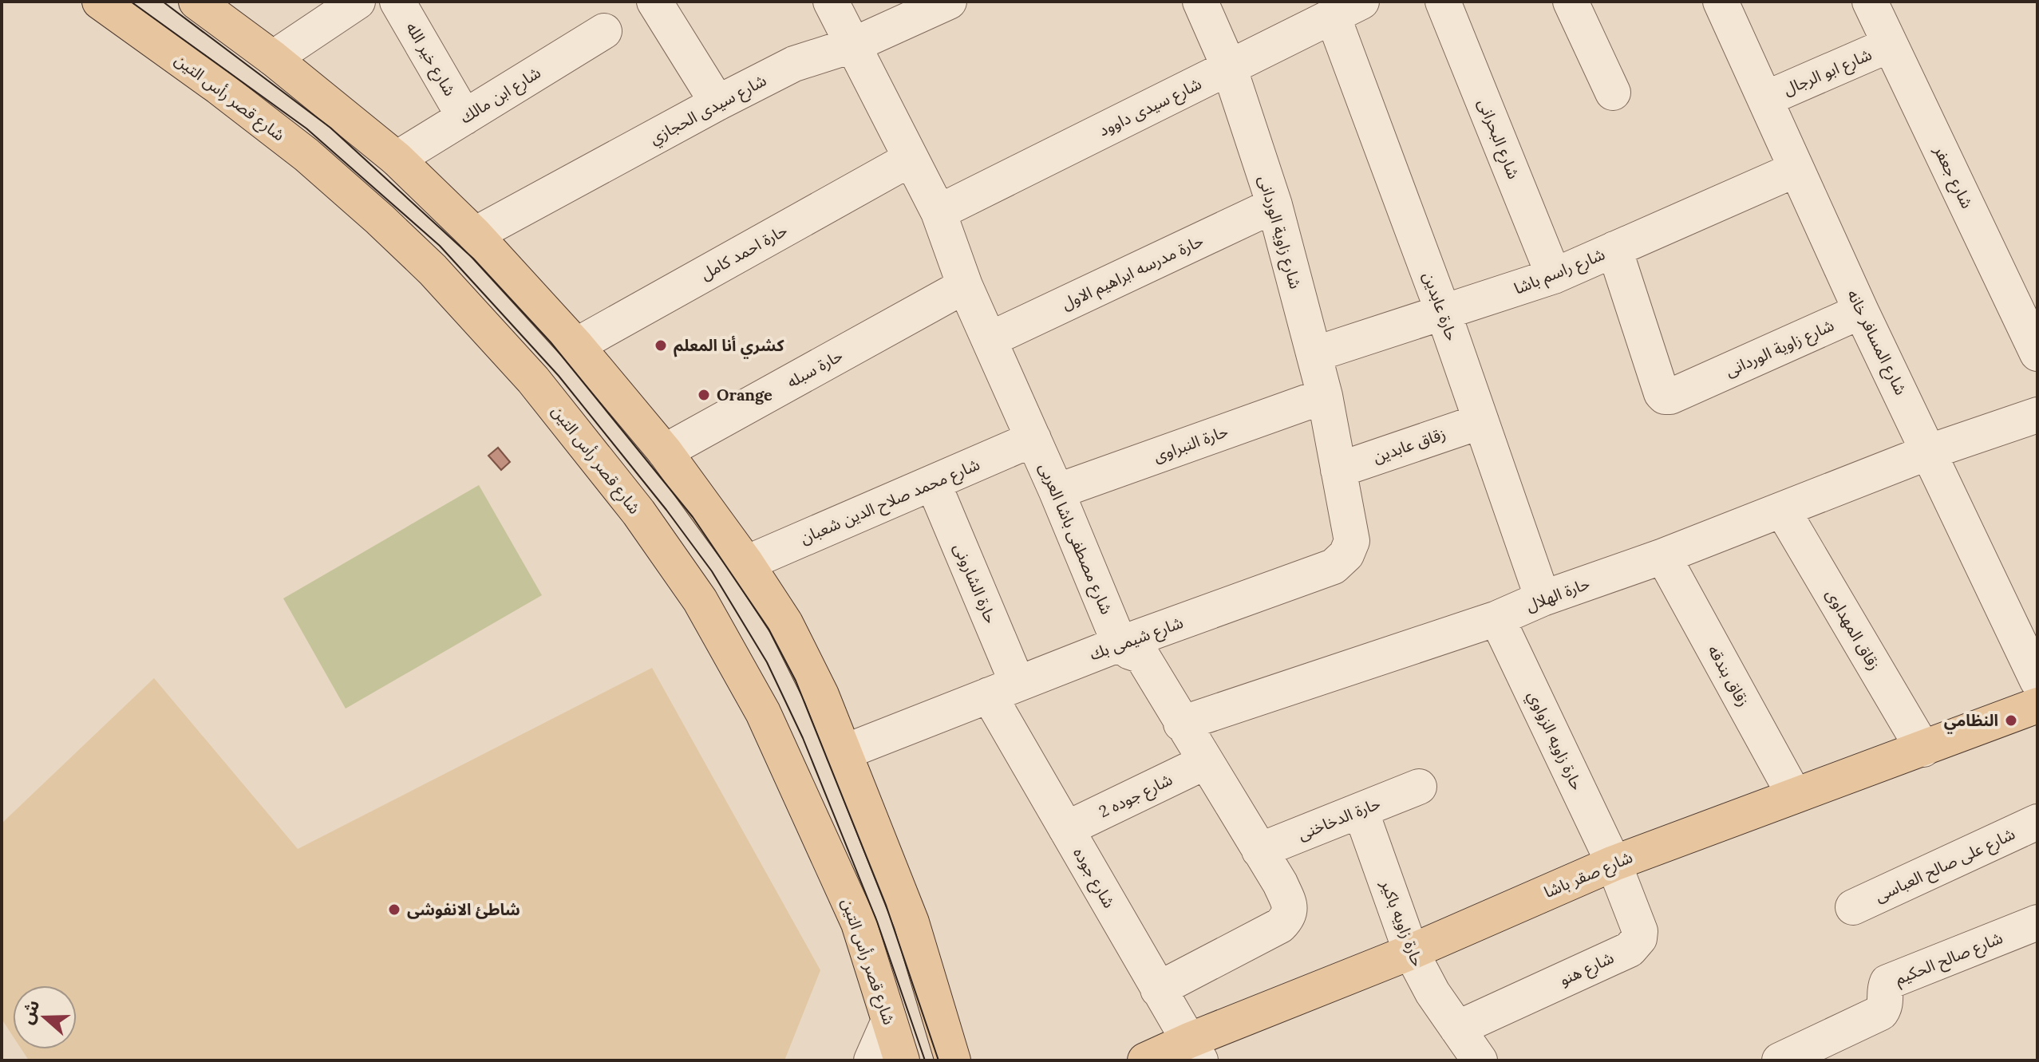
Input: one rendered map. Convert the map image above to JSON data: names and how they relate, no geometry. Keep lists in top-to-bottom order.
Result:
{
  "streets": {
    "main road": ["شارع قصر رأس التين", "شارع صقر باشا"],
    "street": [
      "شارع خير الله",
      "شارع ابو الرجال",
      "شارع ابن مالك",
      "شارع سيدى داوود",
      "شارع سيدى الحجازي",
      "شارع البحرانى",
      "شارع جعفر",
      "شارع زاوية الوردانى",
      "حارة احمد كامل",
      "شارع راسم باشا",
      "حارة مدرسه ابراهيم الاول",
      "حارة عابدين",
      "شارع المسافر خانه",
      "حارة سبله",
      "حارة النبراوى",
      "زقاق عابدين",
      "شارع محمد صلاح الدين شعبان",
      "شارع مصطفى باشا العربى",
      "حارة الشارونى",
      "حارة الهلال",
      "زقاق المهداوى",
      "شارع شيمى بك",
      "زقاق بندقه",
      "حارة زاويه الزواوي",
      "شارع جوده 2",
      "حارة الدخاخنى",
      "شارع على صالح العباسى",
      "شارع جوده",
      "حارة زاويه باكير",
      "شارع صالح الحكيم",
      "شارع هنو"
    ]
  },
  "crossings": [
    ["شارع خير الله", "شارع ابن مالك"],
    ["شارع ابو الرجال", "شارع جعفر"],
    ["شارع ابو الرجال", "شارع المسافر خانه"],
    ["شارع سيدى داوود", "شارع زاوية الوردانى"],
    ["شارع سيدى داوود", "حارة عابدين"],
    ["شارع سيدى داوود", "شارع مصطفى باشا العربى"],
    ["شارع سيدى الحجازي", "شارع مصطفى باشا العربى"],
    ["شارع البحرانى", "شارع راسم باشا"],
    ["شارع زاوية الوردانى", "شارع راسم باشا"],
    ["شارع زاوية الوردانى", "حارة مدرسه ابراهيم الاول"],
    ["شارع زاوية الوردانى", "شارع المسافر خانه"],
    ["شارع زاوية الوردانى", "حارة النبراوى"],
    ["شارع زاوية الوردانى", "زقاق عابدين"],
    ["شارع زاوية الوردانى", "شارع شيمى بك"],
    ["حارة احمد كامل", "شارع مصطفى باشا العربى"],
    ["شارع راسم باشا", "حارة عابدين"],
    ["شارع راسم باشا", "شارع المسافر خانه"],
    ["حارة مدرسه ابراهيم الاول", "شارع مصطفى باشا العربى"],
    ["حارة عابدين", "زقاق عابدين"],
    ["حارة عابدين", "حارة الهلال"],
    ["شارع المسافر خانه", "حارة الهلال"],
    ["شارع المسافر خانه", "شارع صقر باشا"],
    ["حارة سبله", "شارع مصطفى باشا العربى"],
    ["حارة النبراوى", "شارع مصطفى باشا العربى"],
    ["زقاق عابدين", "شارع شيمى بك"],
    ["شارع محمد صلاح الدين شعبان", "شارع مصطفى باشا العربى"],
    ["شارع محمد صلاح الدين شعبان", "حارة الشارونى"],
    ["شارع مصطفى باشا العربى", "شارع شيمى بك"],
    ["حارة الشارونى", "شارع شيمى بك"],
    ["حارة الشارونى", "شارع جوده"],
    ["حارة الهلال", "زقاق المهداوى"],
    ["حارة الهلال", "زقاق بندقه"],
    ["حارة الهلال", "حارة زاويه الزواوي"],
    ["زقاق المهداوى", "شارع صقر باشا"],
    ["شارع شيمى بك", "شارع جوده"],
    ["زقاق بندقه", "شارع صقر باشا"],
    ["حارة زاويه الزواوي", "شارع صقر باشا"],
    ["حارة زاويه الزواوي", "شارع هنو"],
    ["شارع جوده 2", "شارع جوده"],
    ["حارة الدخاخنى", "حارة زاويه باكير"],
    ["شارع صقر باشا", "شارع جوده"],
    ["شارع صقر باشا", "حارة زاويه باكير"],
    ["شارع صقر باشا", "شارع هنو"],
    ["حارة زاويه باكير", "شارع هنو"]
  ],
  "places": [
    "كشري أنا المعلم",
    "Orange",
    "النظامي",
    "شاطئ الانفوشى"
  ],
  "north": "left"
}
